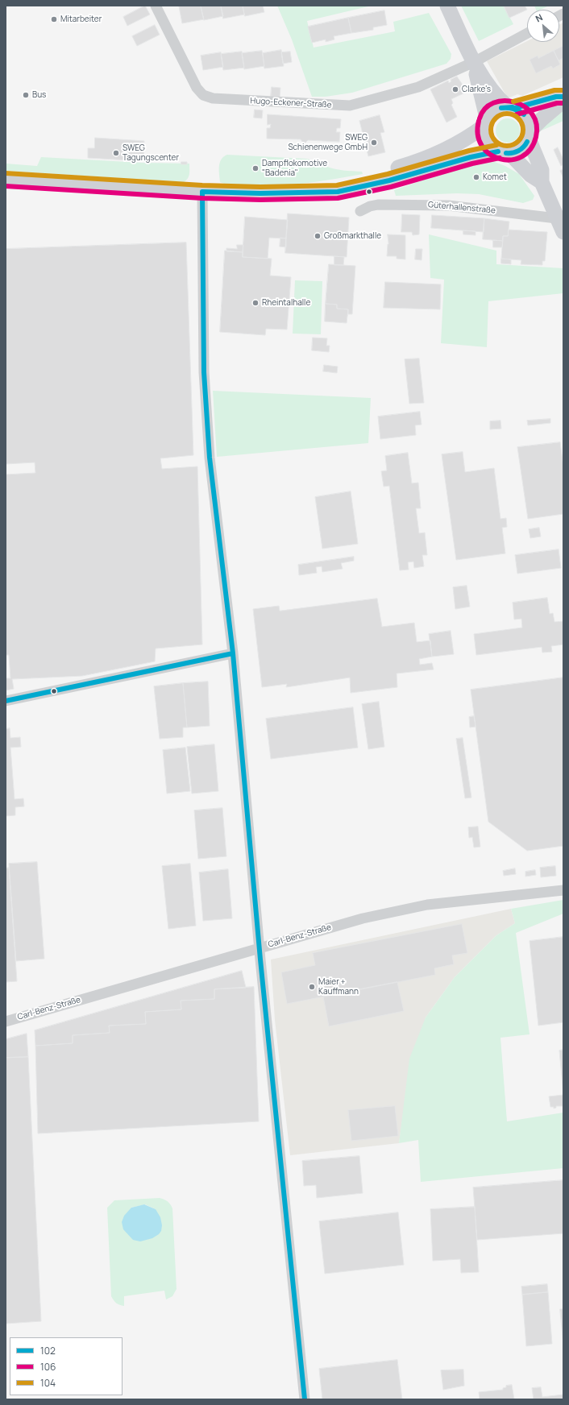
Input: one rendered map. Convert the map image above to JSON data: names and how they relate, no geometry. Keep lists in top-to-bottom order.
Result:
{
  "streets": {
    "street": ["Hugo-Eckener-Straße", "Güterhallenstraße", "Carl-Benz-Straße"]
  },
  "places": [
    "Mitarbeiter",
    "Clarke's",
    "Bus",
    "SWEG Schienenwege GmbH",
    "SWEG Tagungscenter",
    "Dampflokomotive \"Badenia\"",
    "Komet",
    "Großmarkthalle",
    "Rheintalhalle",
    "Maier + Kauffmann"
  ],
  "lines": ["transit line 104", "transit line 102", "transit line 106"],
  "legend": ["102", "106", "104"],
  "north": "top left"
}
